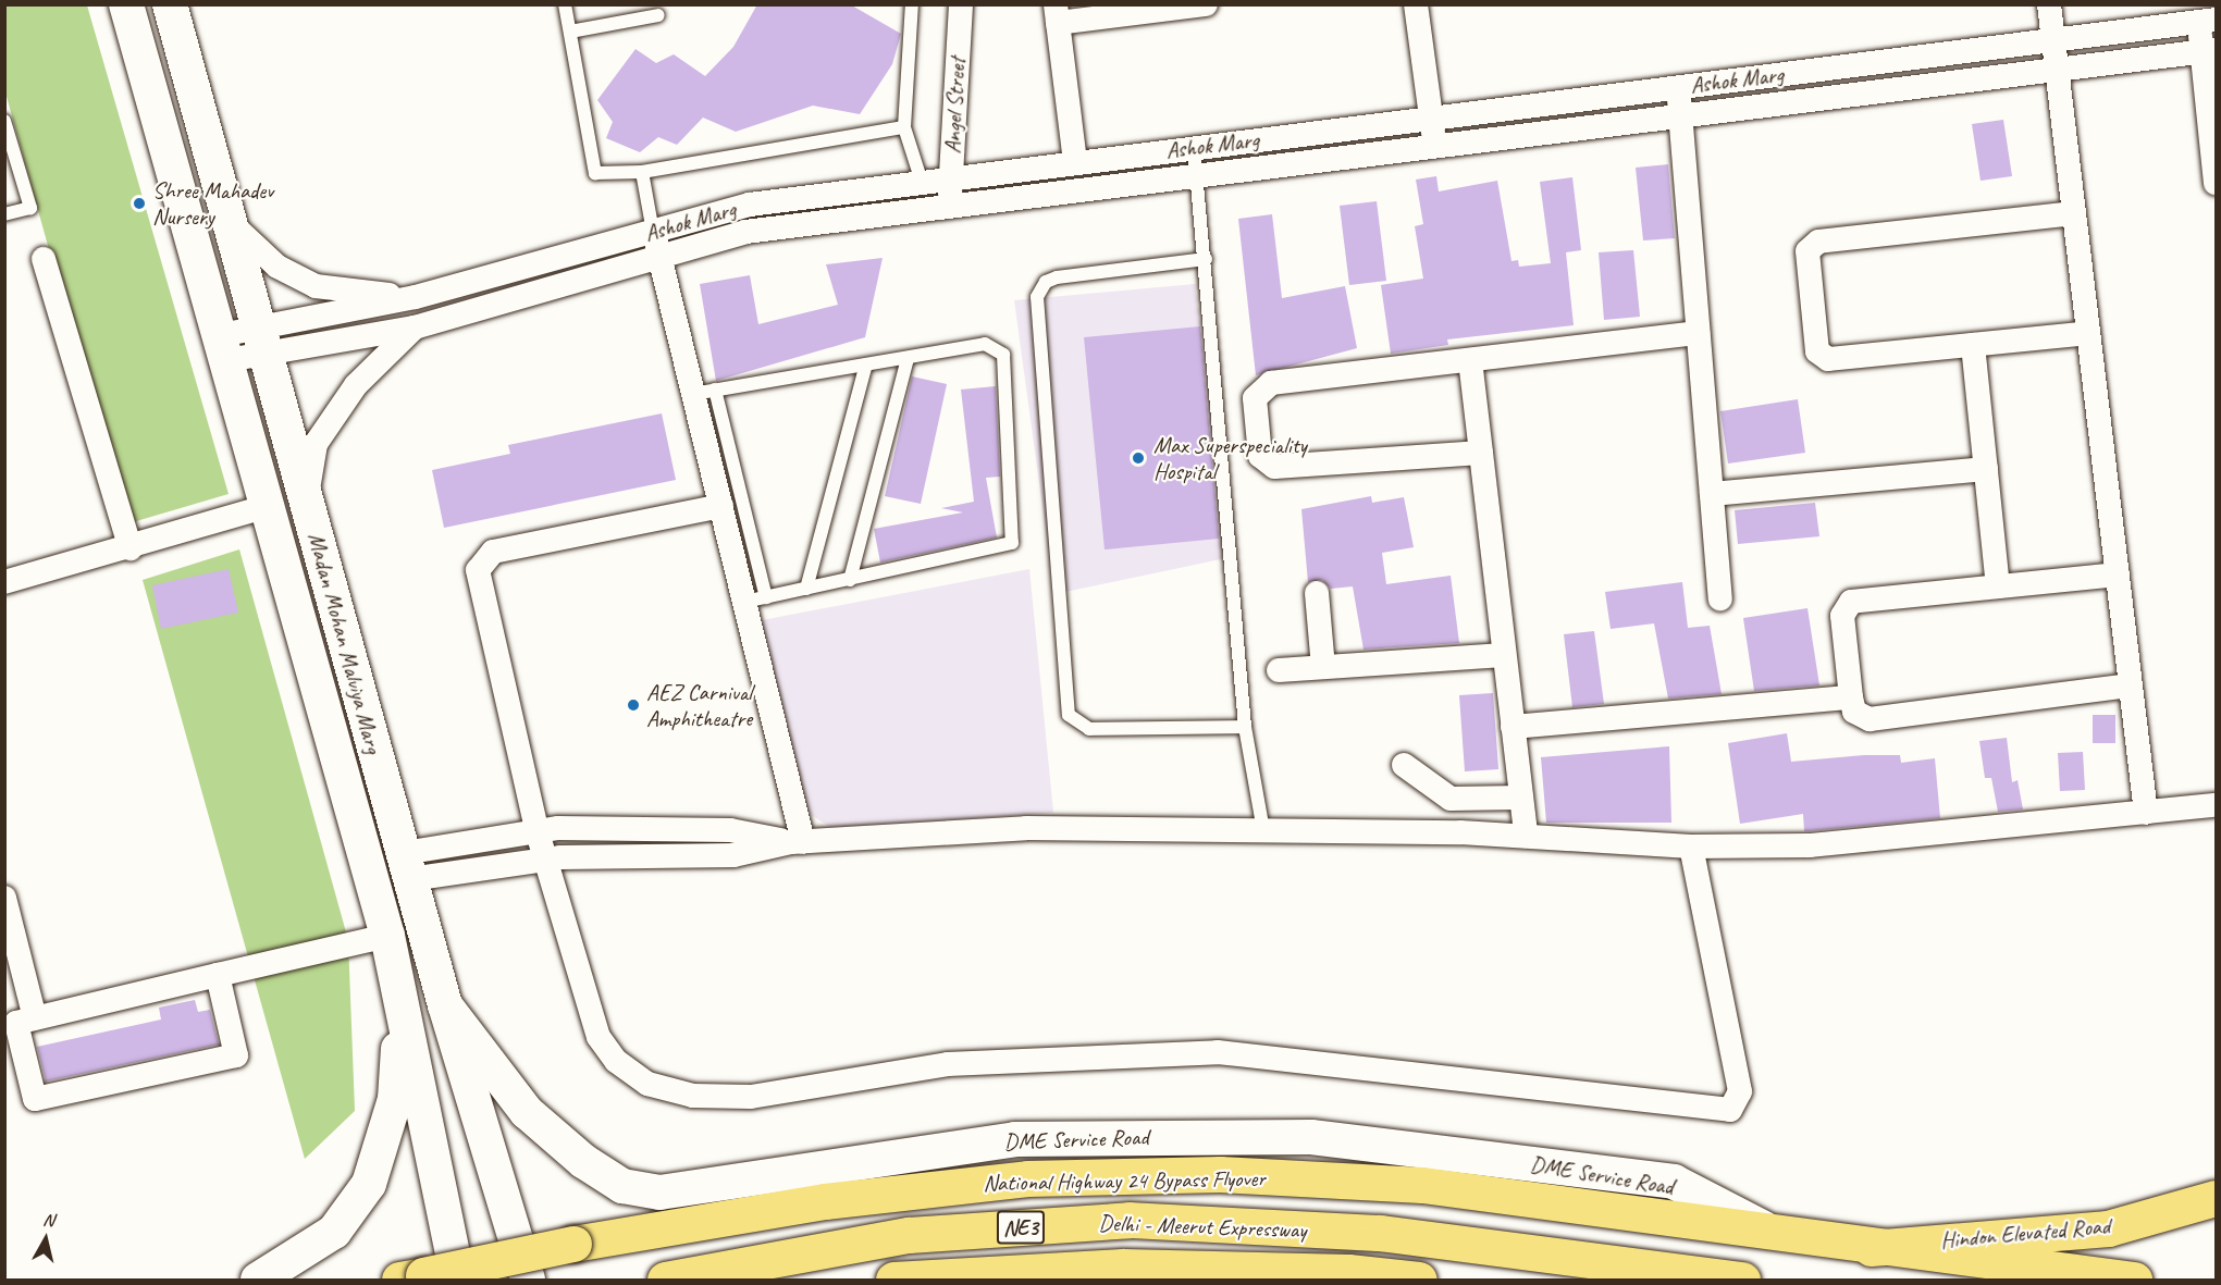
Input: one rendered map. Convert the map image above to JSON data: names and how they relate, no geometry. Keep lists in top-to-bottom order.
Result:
{
  "streets": {
    "highway": [
      "National Highway 24 Bypass Flyover",
      "Delhi - Meerut Expressway",
      "NE3",
      "Hindon Elevated Road"
    ],
    "main road": ["Madan Mohan Malviya Marg", "DME Service Road"],
    "street": ["Ashok Marg", "Angel Street"]
  },
  "crossings": [
    ["Ashok Marg", "Angel Street"],
    ["Ashok Marg", "Madan Mohan Malviya Marg"],
    ["Madan Mohan Malviya Marg", "DME Service Road"],
    ["DME Service Road", "National Highway 24 Bypass Flyover"],
    ["National Highway 24 Bypass Flyover", "Hindon Elevated Road"]
  ],
  "places": ["Shree Mahadev Nursery", "Max Superspeciality Hospital", "AEZ Carnival Amphitheatre"],
  "north": "top"
}
